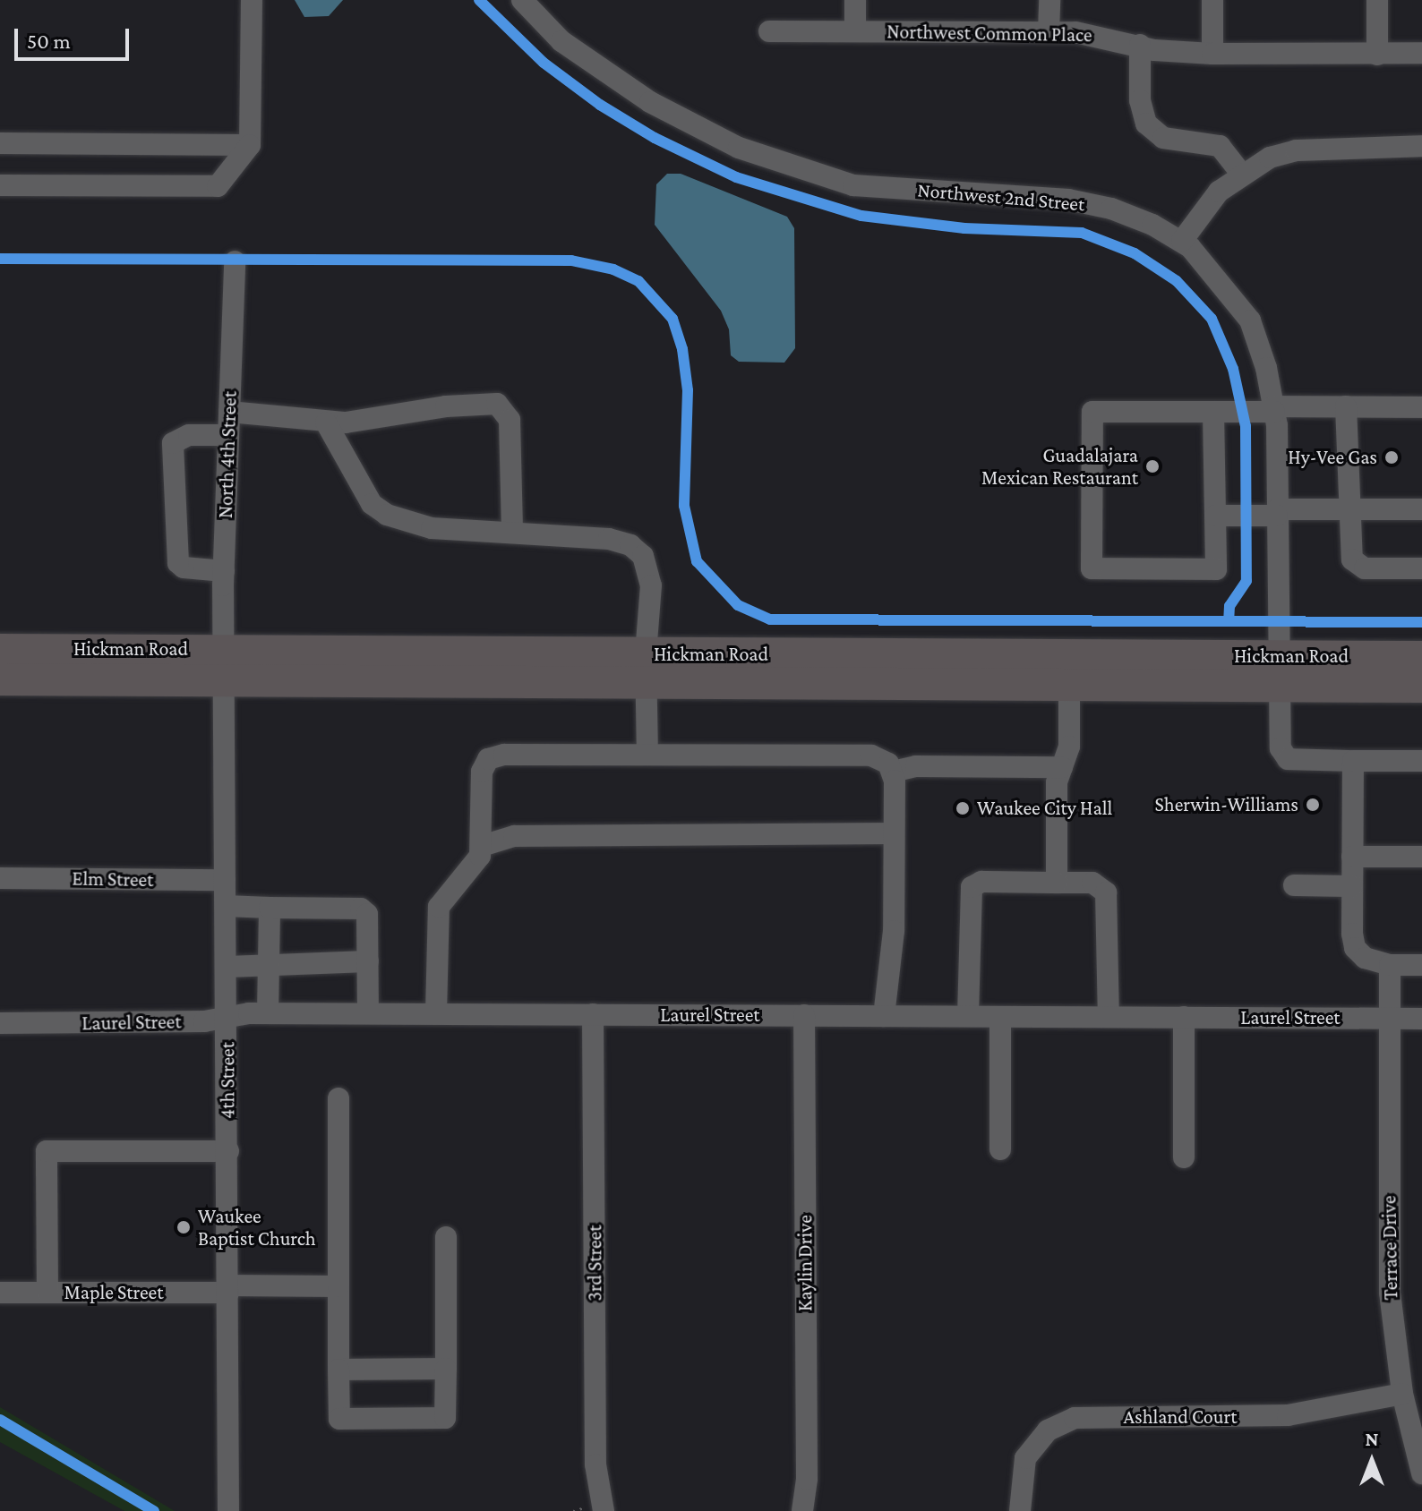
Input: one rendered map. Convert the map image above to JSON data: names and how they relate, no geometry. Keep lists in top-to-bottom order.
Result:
{
  "streets": {
    "highway": ["Hickman Road"],
    "street": [
      "Northwest Common Place",
      "Northwest 2nd Street",
      "North 4th Street",
      "Elm Street",
      "Laurel Street",
      "4th Street",
      "Terrace Drive",
      "3rd Street",
      "Kaylin Drive",
      "Maple Street",
      "Ashland Court"
    ]
  },
  "crossings": [
    ["Northwest 2nd Street", "Hickman Road"],
    ["North 4th Street", "Hickman Road"],
    ["North 4th Street", "4th Street"],
    ["Hickman Road", "4th Street"],
    ["Elm Street", "4th Street"],
    ["Laurel Street", "4th Street"],
    ["Laurel Street", "Terrace Drive"],
    ["Laurel Street", "3rd Street"],
    ["Laurel Street", "Kaylin Drive"],
    ["4th Street", "Maple Street"],
    ["Terrace Drive", "Ashland Court"]
  ],
  "places": [
    "Hy-Vee Gas",
    "Guadalajara Mexican Restaurant",
    "Sherwin-Williams",
    "Waukee City Hall",
    "Waukee Baptist Church"
  ],
  "scale_bar": "50 m",
  "north": "top"
}
